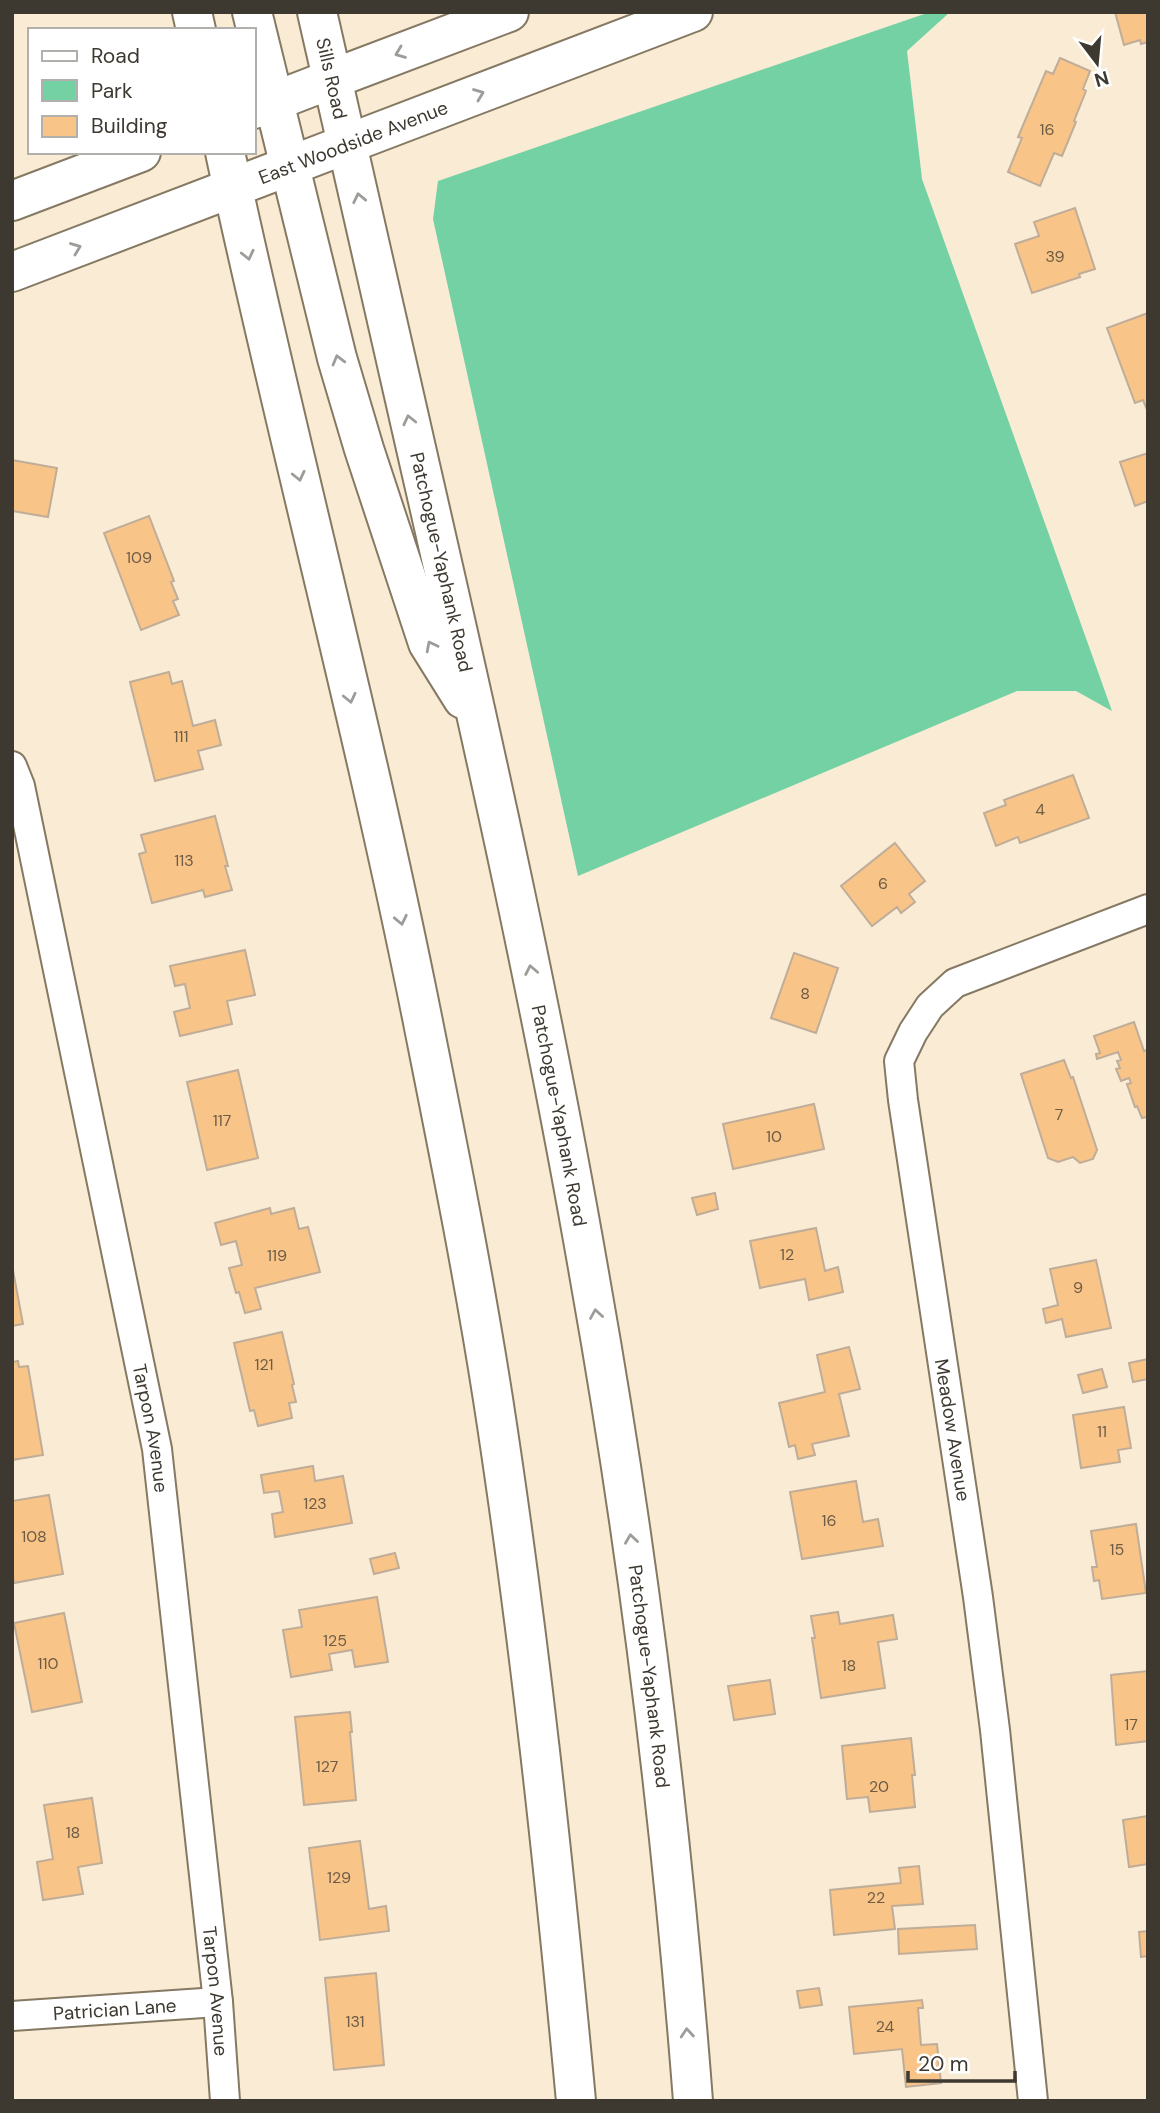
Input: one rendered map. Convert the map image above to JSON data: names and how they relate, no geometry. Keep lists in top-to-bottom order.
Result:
{
  "streets": {
    "main road": ["Sills Road", "East Woodside Avenue", "Patchogue-Yaphank Road"],
    "street": ["Tarpon Avenue", "Meadow Avenue", "Patrician Lane"]
  },
  "crossings": [
    ["Sills Road", "East Woodside Avenue"],
    ["Sills Road", "Patchogue-Yaphank Road"],
    ["East Woodside Avenue", "Patchogue-Yaphank Road"],
    ["Tarpon Avenue", "Patrician Lane"]
  ],
  "house_numbers": [
    "16",
    "39",
    "109",
    "111",
    "4",
    "113",
    "6",
    "8",
    "7",
    "117",
    "10",
    "12",
    "119",
    "9",
    "121",
    "11",
    "123",
    "16",
    "108",
    "15",
    "125",
    "110",
    "18",
    "17",
    "127",
    "20",
    "18",
    "129",
    "22",
    "131",
    "24"
  ],
  "legend": ["Road", "Park", "Building"],
  "scale_bar": "20 m",
  "north": "bottom"
}
